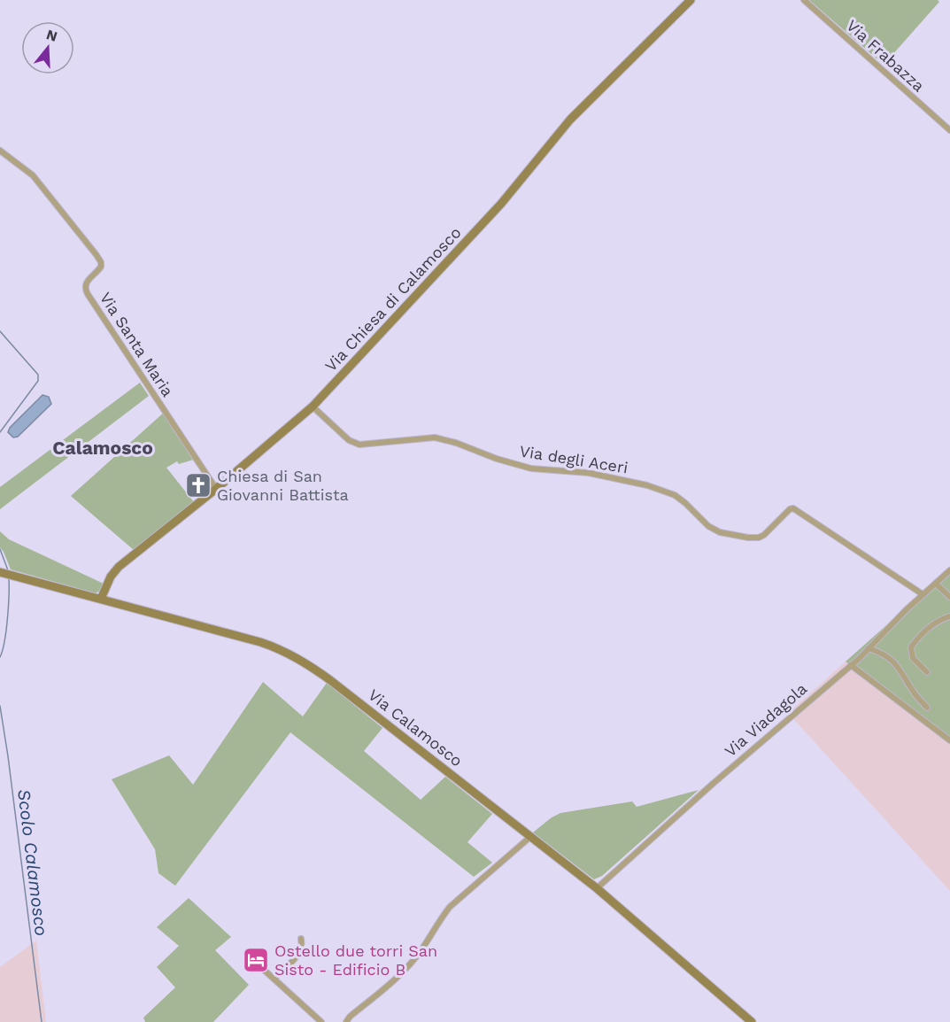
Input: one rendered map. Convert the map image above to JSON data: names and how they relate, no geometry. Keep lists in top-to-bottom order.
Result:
{
  "streets": {
    "street": [
      "Via Frabazza",
      "Via Chiesa di Calamosco",
      "Via Santa Maria",
      "Via degli Aceri",
      "Via Viadagola",
      "Via Calamosco"
    ]
  },
  "crossings": [
    ["Via Chiesa di Calamosco", "Via Santa Maria"],
    ["Via Chiesa di Calamosco", "Via degli Aceri"],
    ["Via Chiesa di Calamosco", "Via Calamosco"],
    ["Via degli Aceri", "Via Viadagola"],
    ["Via Viadagola", "Via Calamosco"]
  ],
  "districts": ["Calamosco"],
  "water": ["Scolo Calamosco"],
  "places": {
    "church": ["Chiesa di San Giovanni Battista"],
    "hotel": ["Ostello due torri San Sisto - Edificio B"]
  },
  "north": "top"
}
